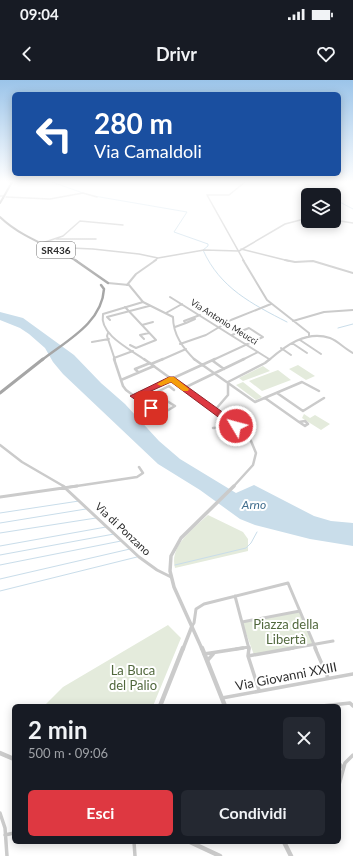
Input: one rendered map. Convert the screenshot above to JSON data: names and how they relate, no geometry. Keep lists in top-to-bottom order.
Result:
{
  "streets": {
    "main road": ["SR436"],
    "street": ["Via Antonio Meucci", "Via di Ponzano", "Via Giovanni XXIII"]
  },
  "water": ["Arno"],
  "parks": ["Piazza della Libertà", "La Buca del Palio"],
  "page": {
    "status": "09:04",
    "header": "Drivr",
    "turn": ["280 m", "Via Camaldoli"],
    "heading": ["2 min", "500 m · 09:06"],
    "buttons": ["Esci", "Condividi"]
  }
}
